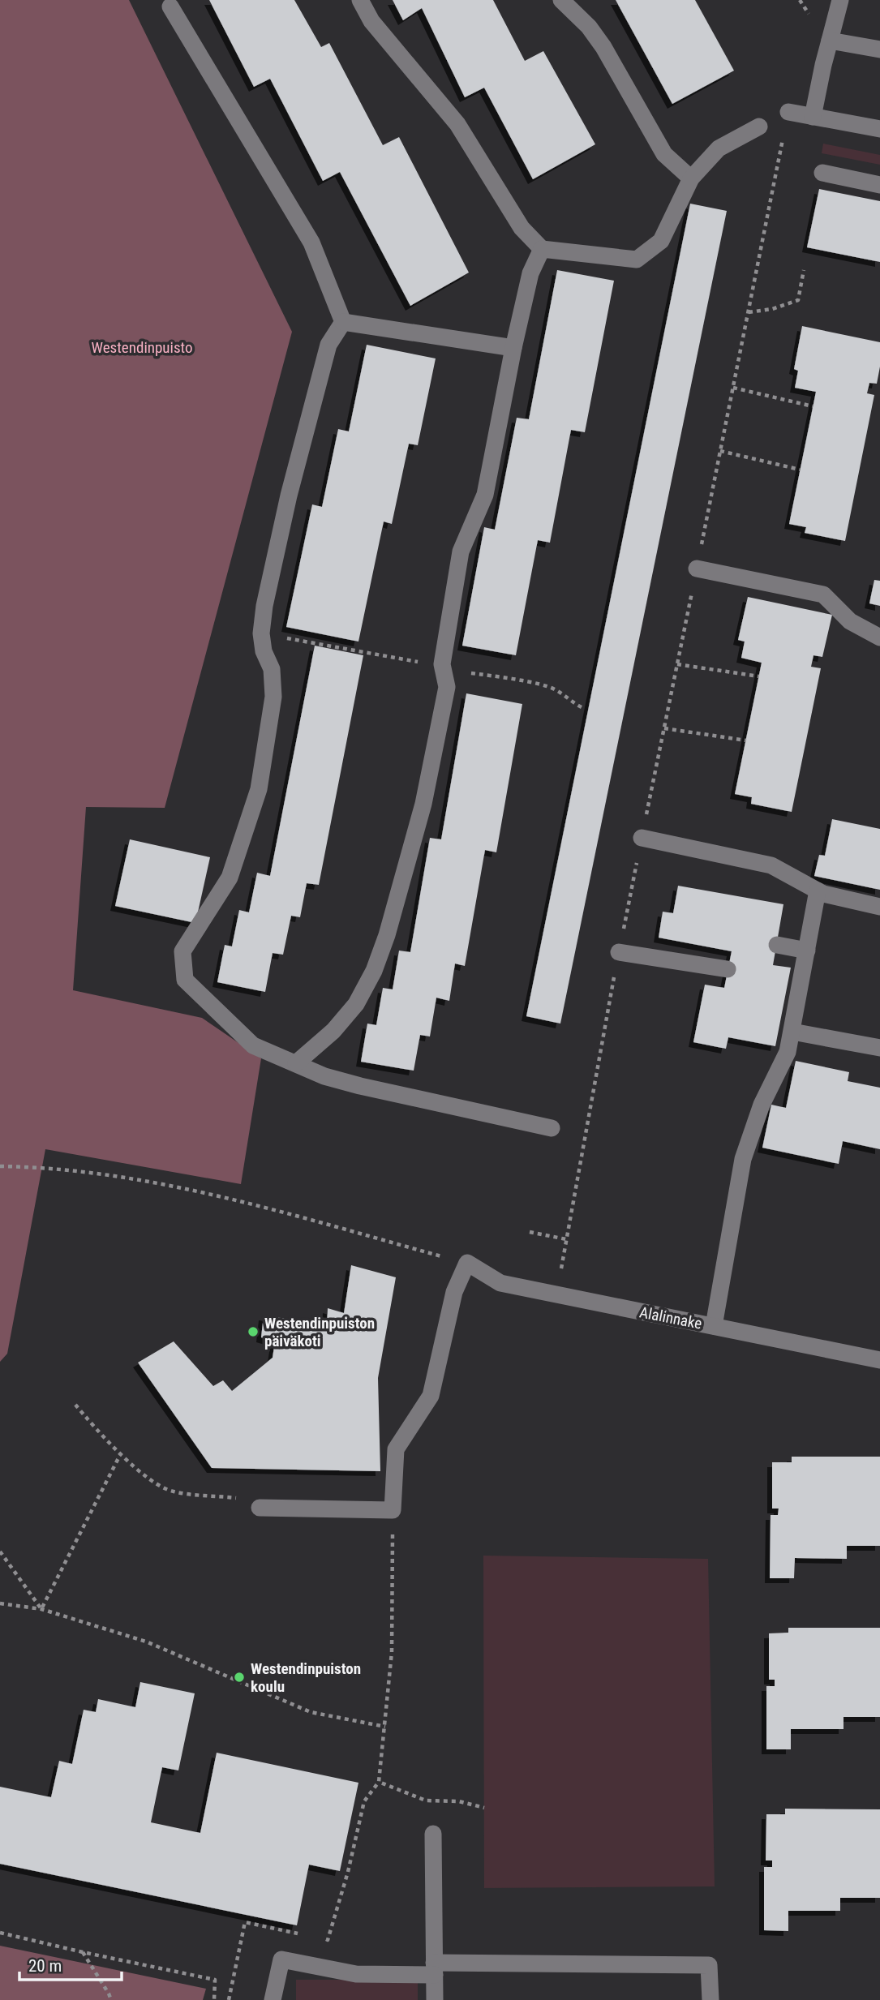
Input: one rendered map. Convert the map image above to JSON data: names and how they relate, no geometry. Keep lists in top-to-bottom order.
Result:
{
  "streets": {
    "street": ["Alalinnake"]
  },
  "parks": ["Westendinpuisto"],
  "places": ["Westendinpuiston päiväkoti", "Westendinpuiston koulu"],
  "scale_bar": "20 m"
}
